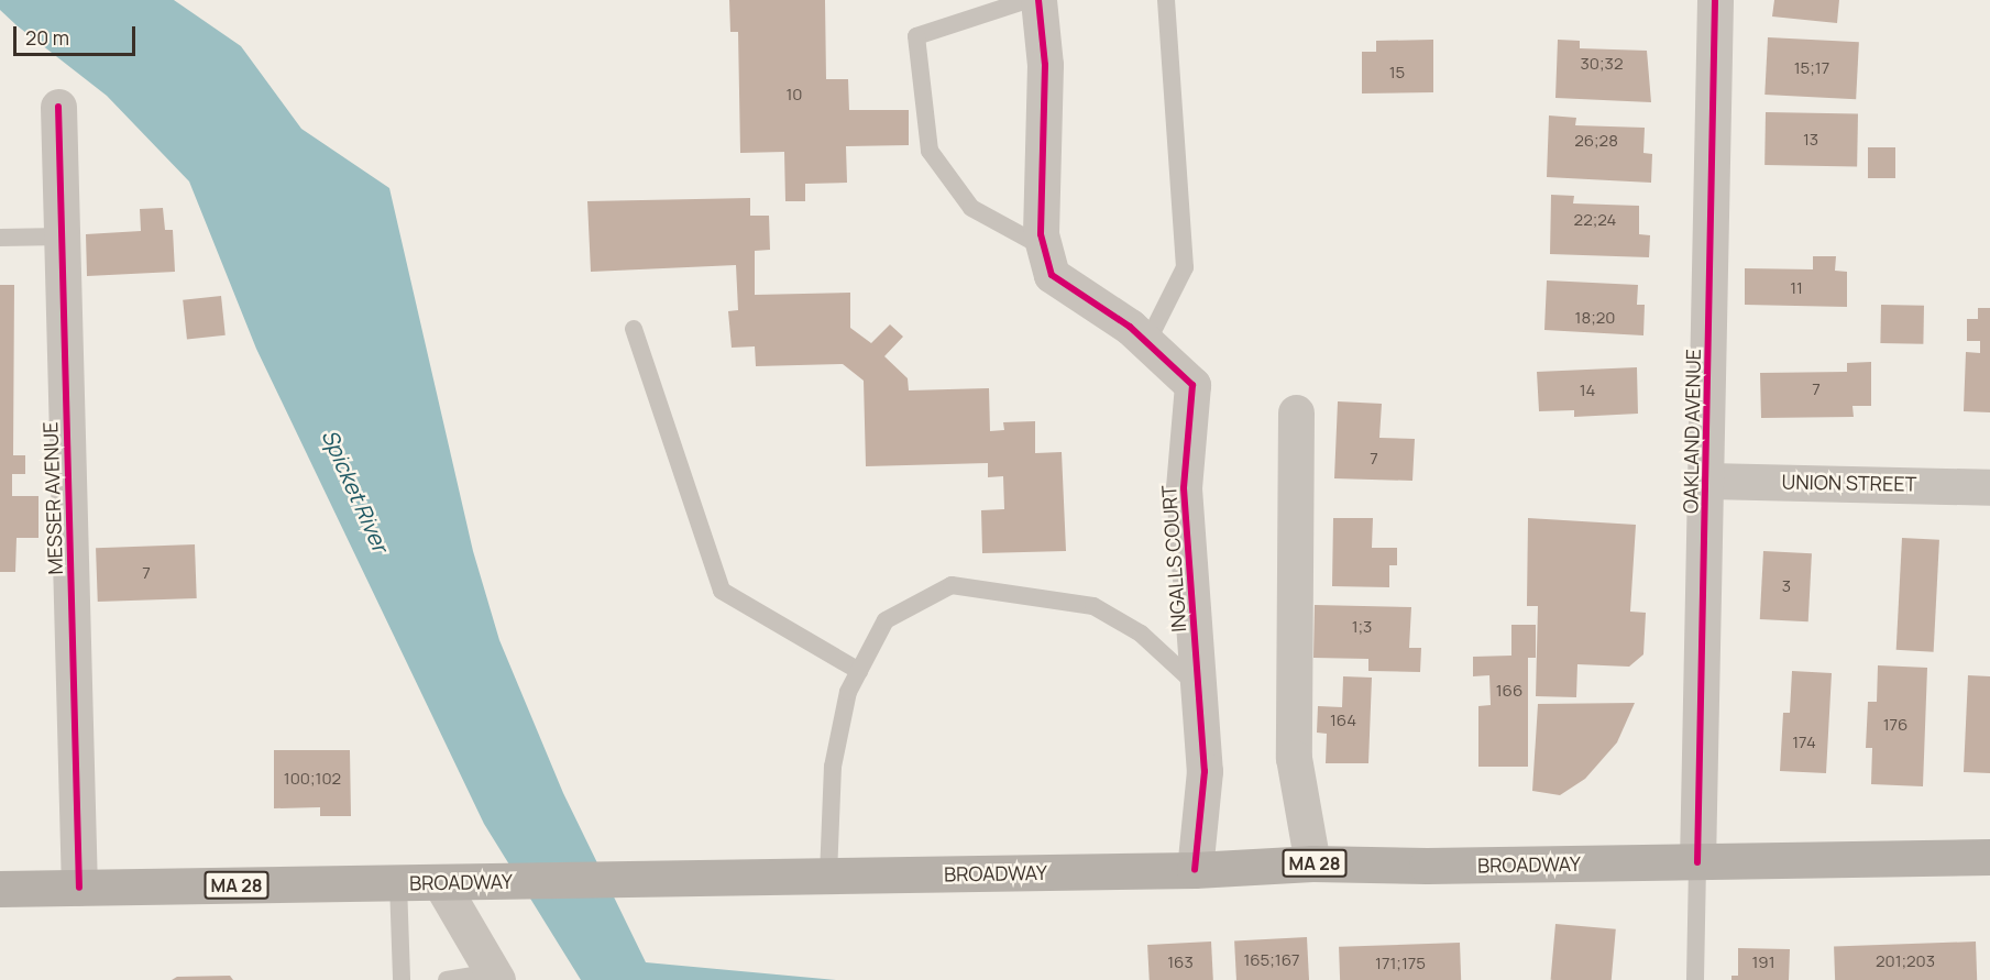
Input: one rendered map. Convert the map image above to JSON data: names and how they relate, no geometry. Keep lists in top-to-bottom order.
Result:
{
  "streets": {
    "main road": ["MA 28", "BROADWAY"],
    "street": [
      "OAKLAND AVENUE",
      "UNION STREET",
      "MESSER AVENUE",
      "INGALLS COURT"
    ]
  },
  "crossings": [
    ["OAKLAND AVENUE", "UNION STREET"],
    ["OAKLAND AVENUE", "BROADWAY"],
    ["MESSER AVENUE", "BROADWAY"],
    ["INGALLS COURT", "BROADWAY"]
  ],
  "water": ["Spicket River"],
  "house_numbers": [
    "30;32",
    "15;17",
    "15",
    "10",
    "13",
    "26;28",
    "22;24",
    "11",
    "18;20",
    "7",
    "14",
    "7",
    "7",
    "3",
    "1;3",
    "166",
    "164",
    "176",
    "174",
    "100;102",
    "165;167",
    "201;203",
    "163",
    "191",
    "171;175"
  ],
  "scale_bar": "20 m"
}
